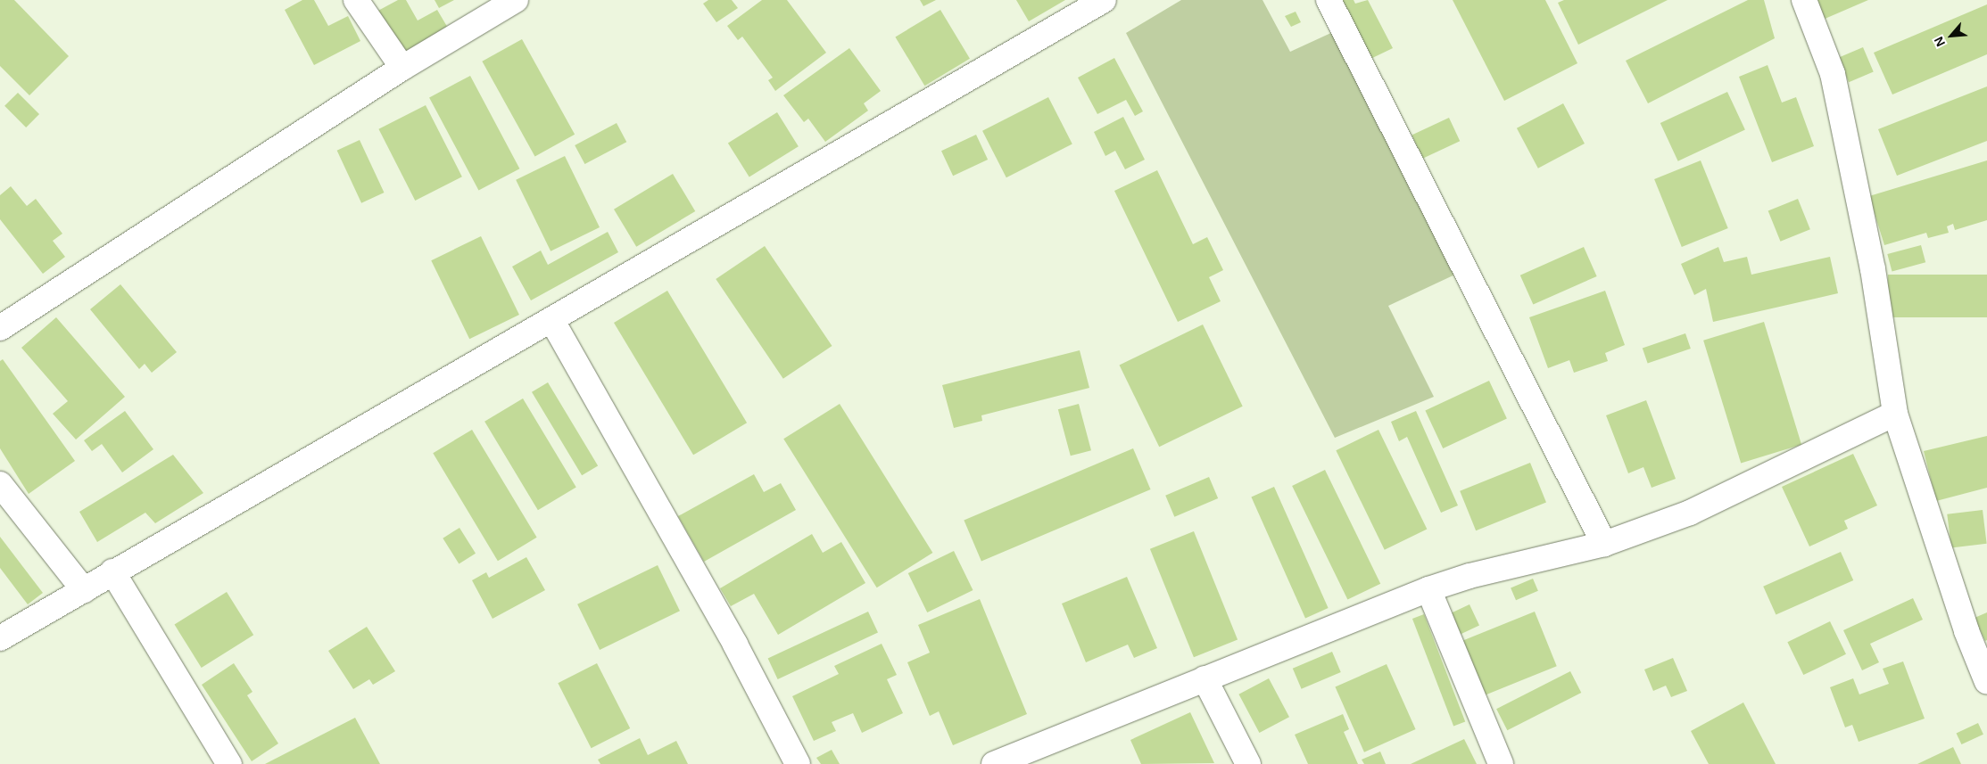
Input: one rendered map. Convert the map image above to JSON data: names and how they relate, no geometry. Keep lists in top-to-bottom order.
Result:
{
  "north": "bottom left"
}
